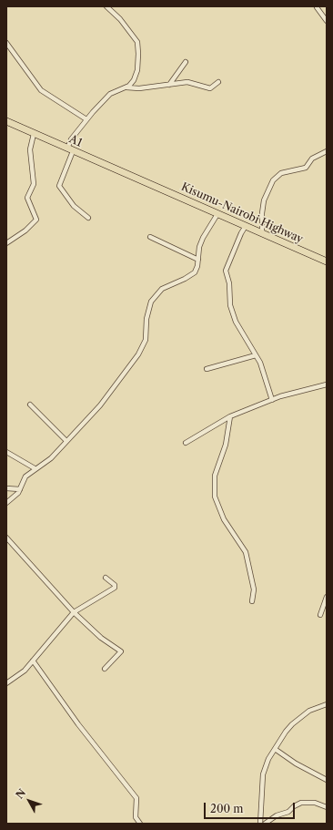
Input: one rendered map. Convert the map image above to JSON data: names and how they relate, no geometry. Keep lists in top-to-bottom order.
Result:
{
  "streets": {
    "highway": ["A1", "Kisumu-Nairobi Highway"]
  },
  "crossings": [
    ["A1", "Kisumu-Nairobi Highway"]
  ],
  "scale_bar": "200 m",
  "north": "top left"
}
